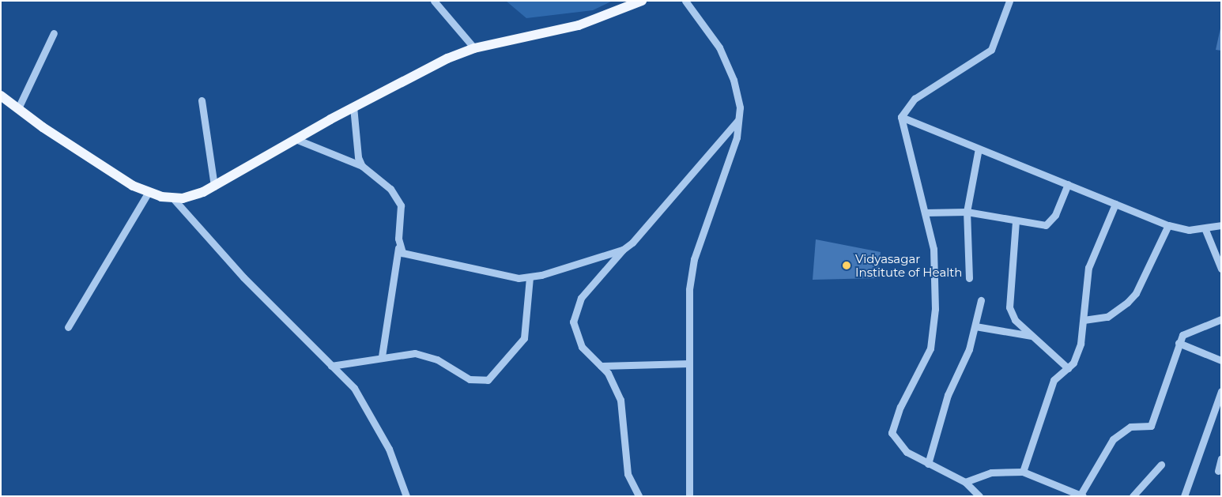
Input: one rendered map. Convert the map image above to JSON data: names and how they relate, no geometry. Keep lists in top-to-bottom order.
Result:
{
  "places": ["Vidyasagar Institute of Health"]
}
